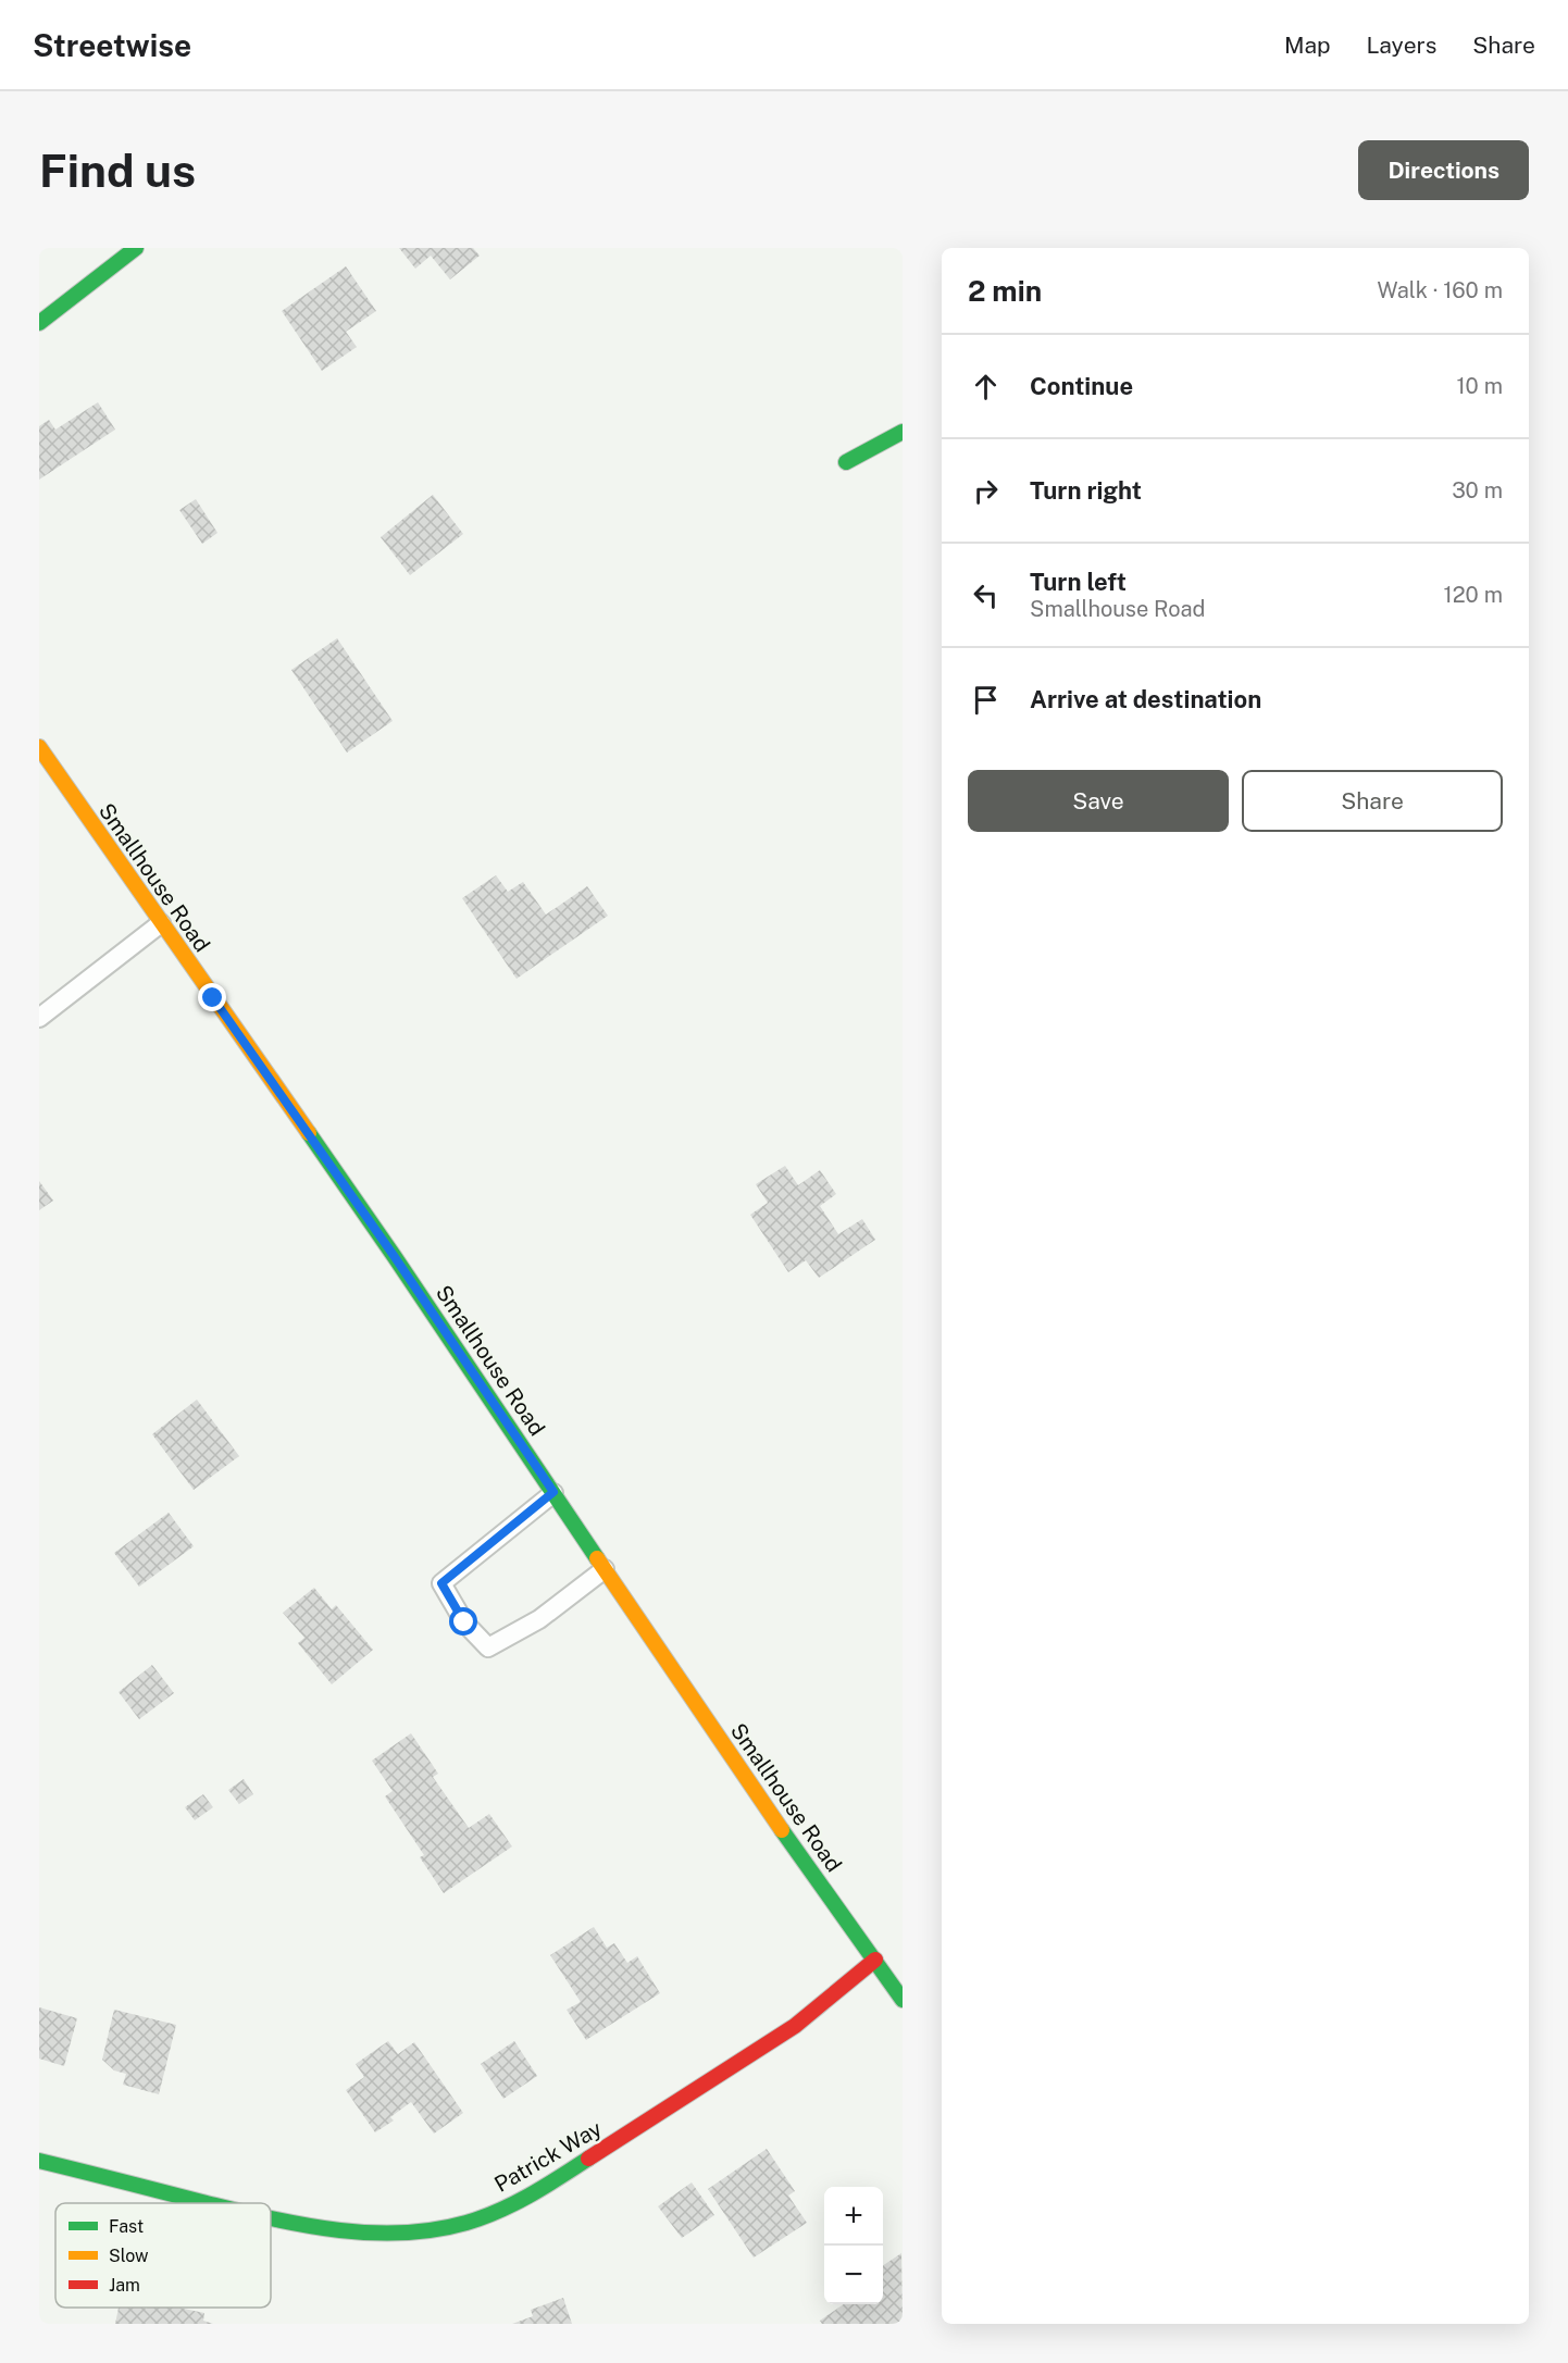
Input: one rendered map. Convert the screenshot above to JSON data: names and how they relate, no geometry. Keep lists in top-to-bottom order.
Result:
{
  "streets": {
    "street": ["Smallhouse Road", "Patrick Way"]
  },
  "crossings": [
    ["Smallhouse Road", "Patrick Way"]
  ],
  "legend": ["Fast", "Slow", "Jam"],
  "page": {
    "header": "Streetwise",
    "nav": ["Map", "Layers", "Share"],
    "buttons": [
      "Directions",
      ["Save", "Share"]
    ],
    "title": "Find us",
    "heading": ["2 min", "Walk · 160 m"],
    "list": [
      ["Continue", "10 m"],
      ["Turn right", "30 m"],
      ["Turn left", "Smallhouse Road", "120 m"],
      "Arrive at destination"
    ],
    "map_buttons": ["+", "−"]
  }
}
